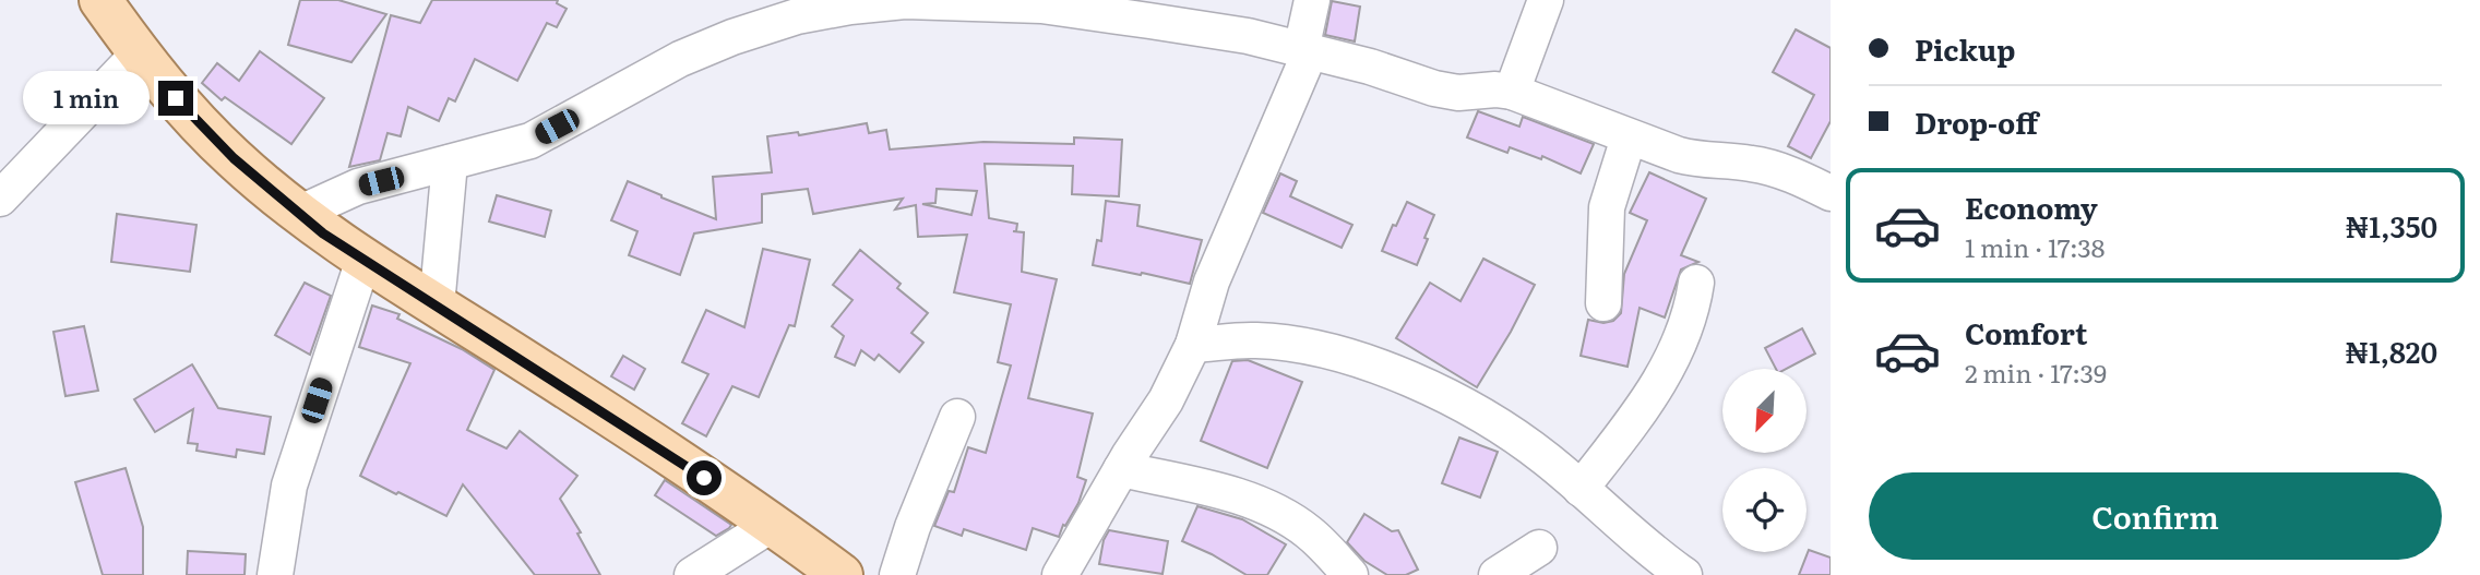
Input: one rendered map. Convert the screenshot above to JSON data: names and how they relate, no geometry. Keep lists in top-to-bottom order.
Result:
{
  "north": "bottom left",
  "page": {
    "banner": ["Pickup", "Drop-off"],
    "bubble": "1 min",
    "list": [
      {
        "name": "Economy",
        "note": "1 min · 17:38",
        "value": "₦1,350"
      },
      {
        "name": "Comfort",
        "note": "2 min · 17:39",
        "value": "₦1,820"
      }
    ],
    "buttons": "Confirm"
  }
}
